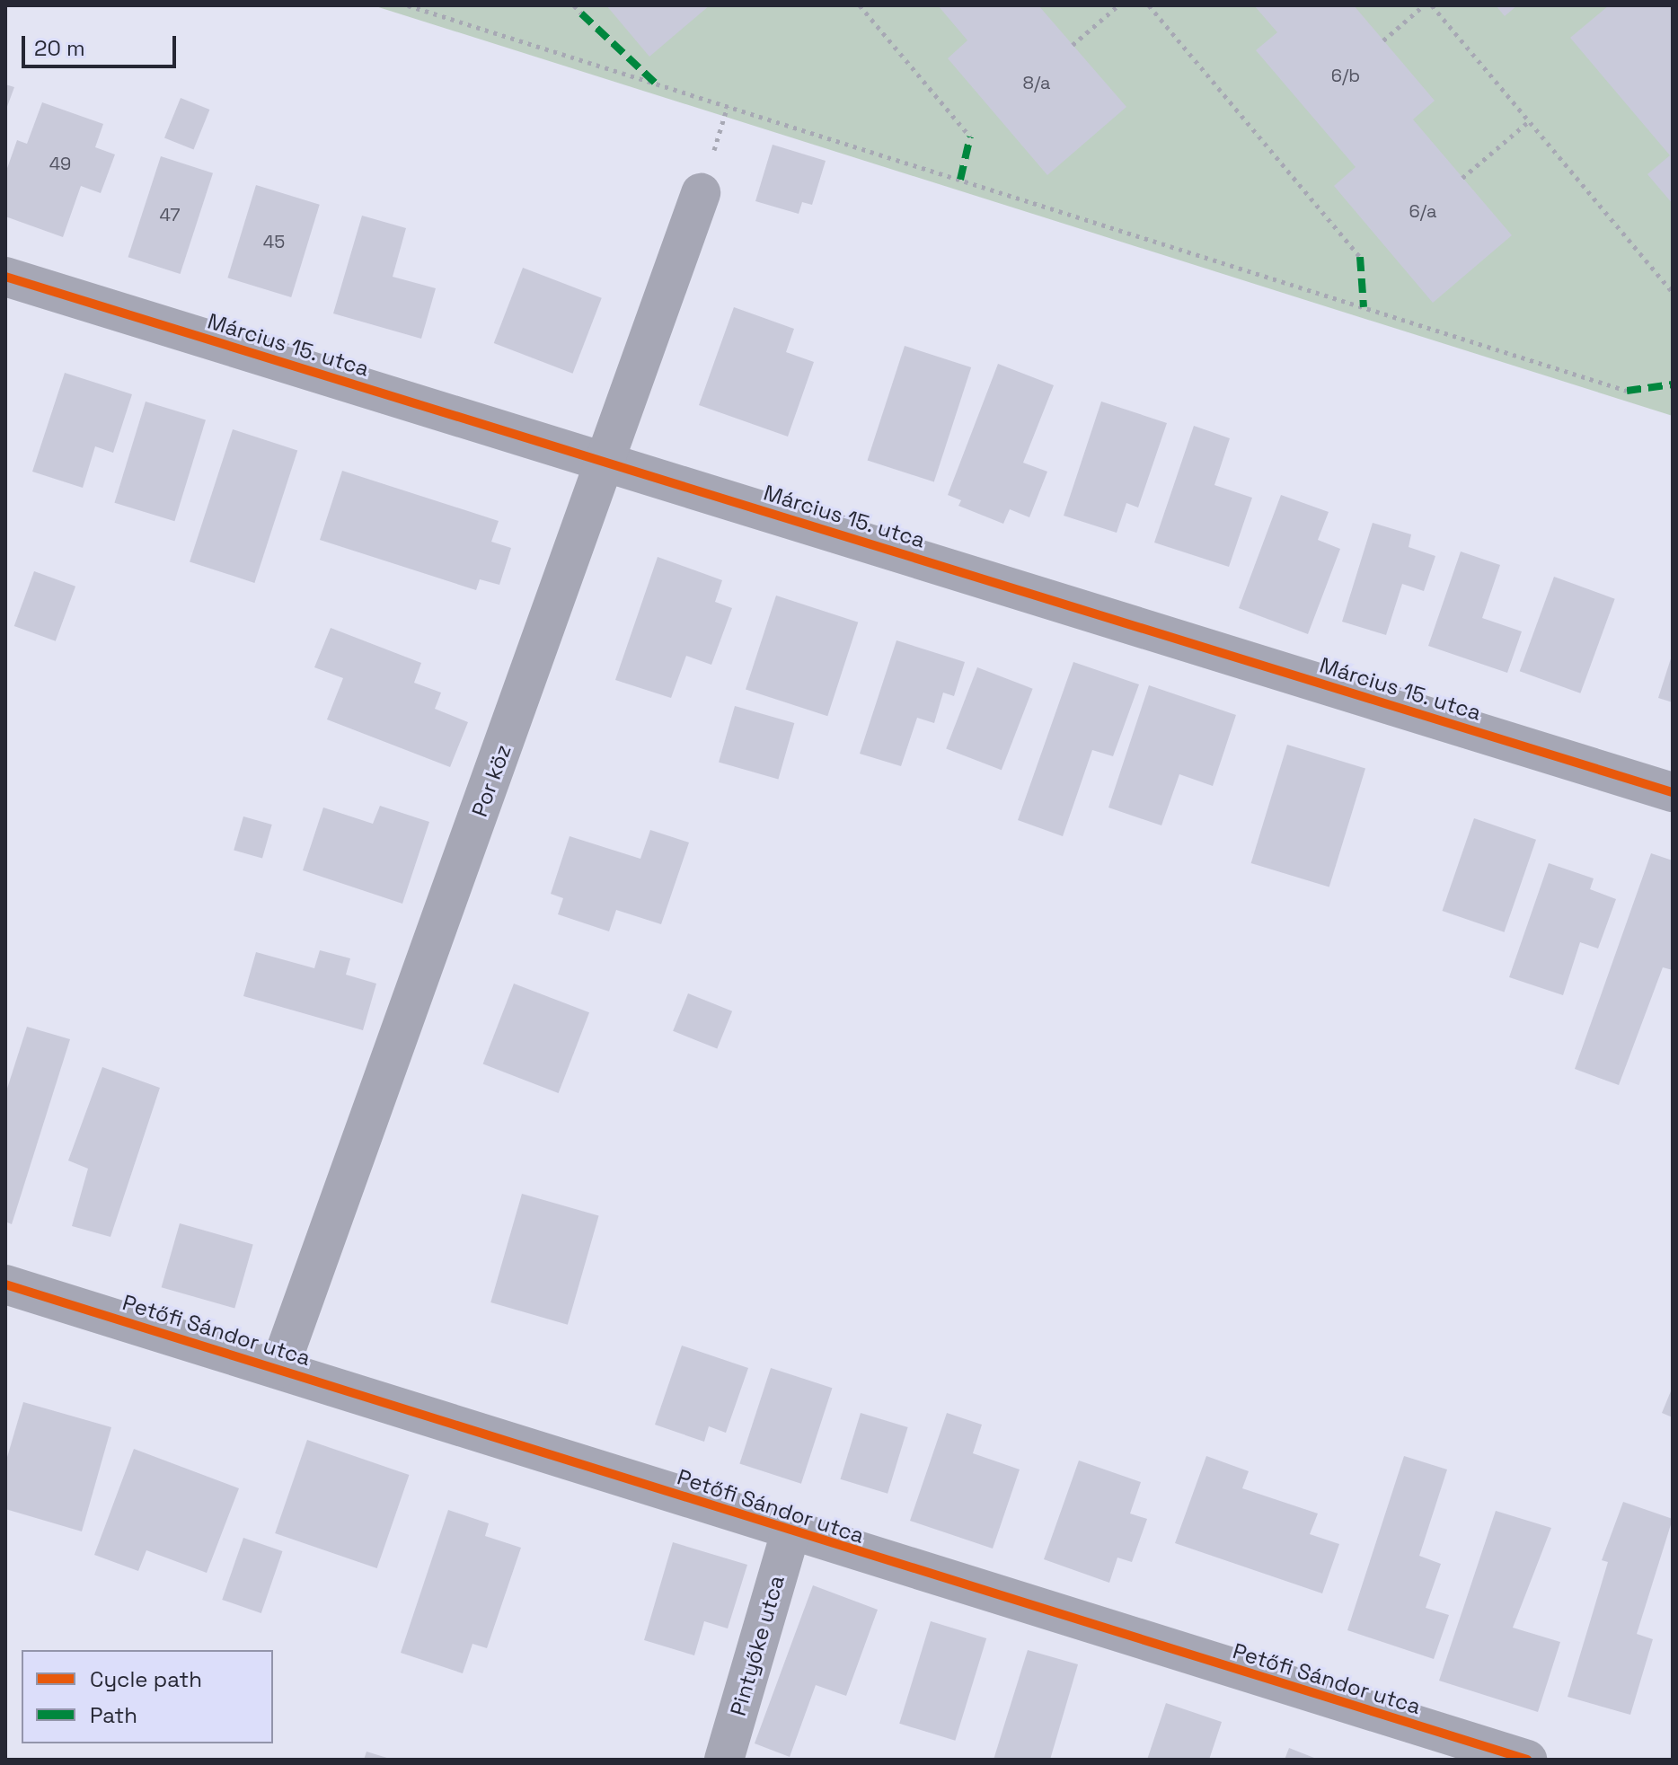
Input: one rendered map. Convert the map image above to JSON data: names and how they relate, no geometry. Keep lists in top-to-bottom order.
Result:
{
  "streets": {
    "street": [
      "Március 15. utca",
      "Por köz",
      "Petőfi Sándor utca",
      "Pintyőke utca"
    ]
  },
  "crossings": [
    ["Március 15. utca", "Por köz"],
    ["Por köz", "Petőfi Sándor utca"],
    ["Petőfi Sándor utca", "Pintyőke utca"]
  ],
  "house_numbers": [
    "6/b",
    "8/a",
    "49",
    "6/a",
    "47",
    "45"
  ],
  "legend": ["Cycle path", "Path"],
  "scale_bar": "20 m"
}
